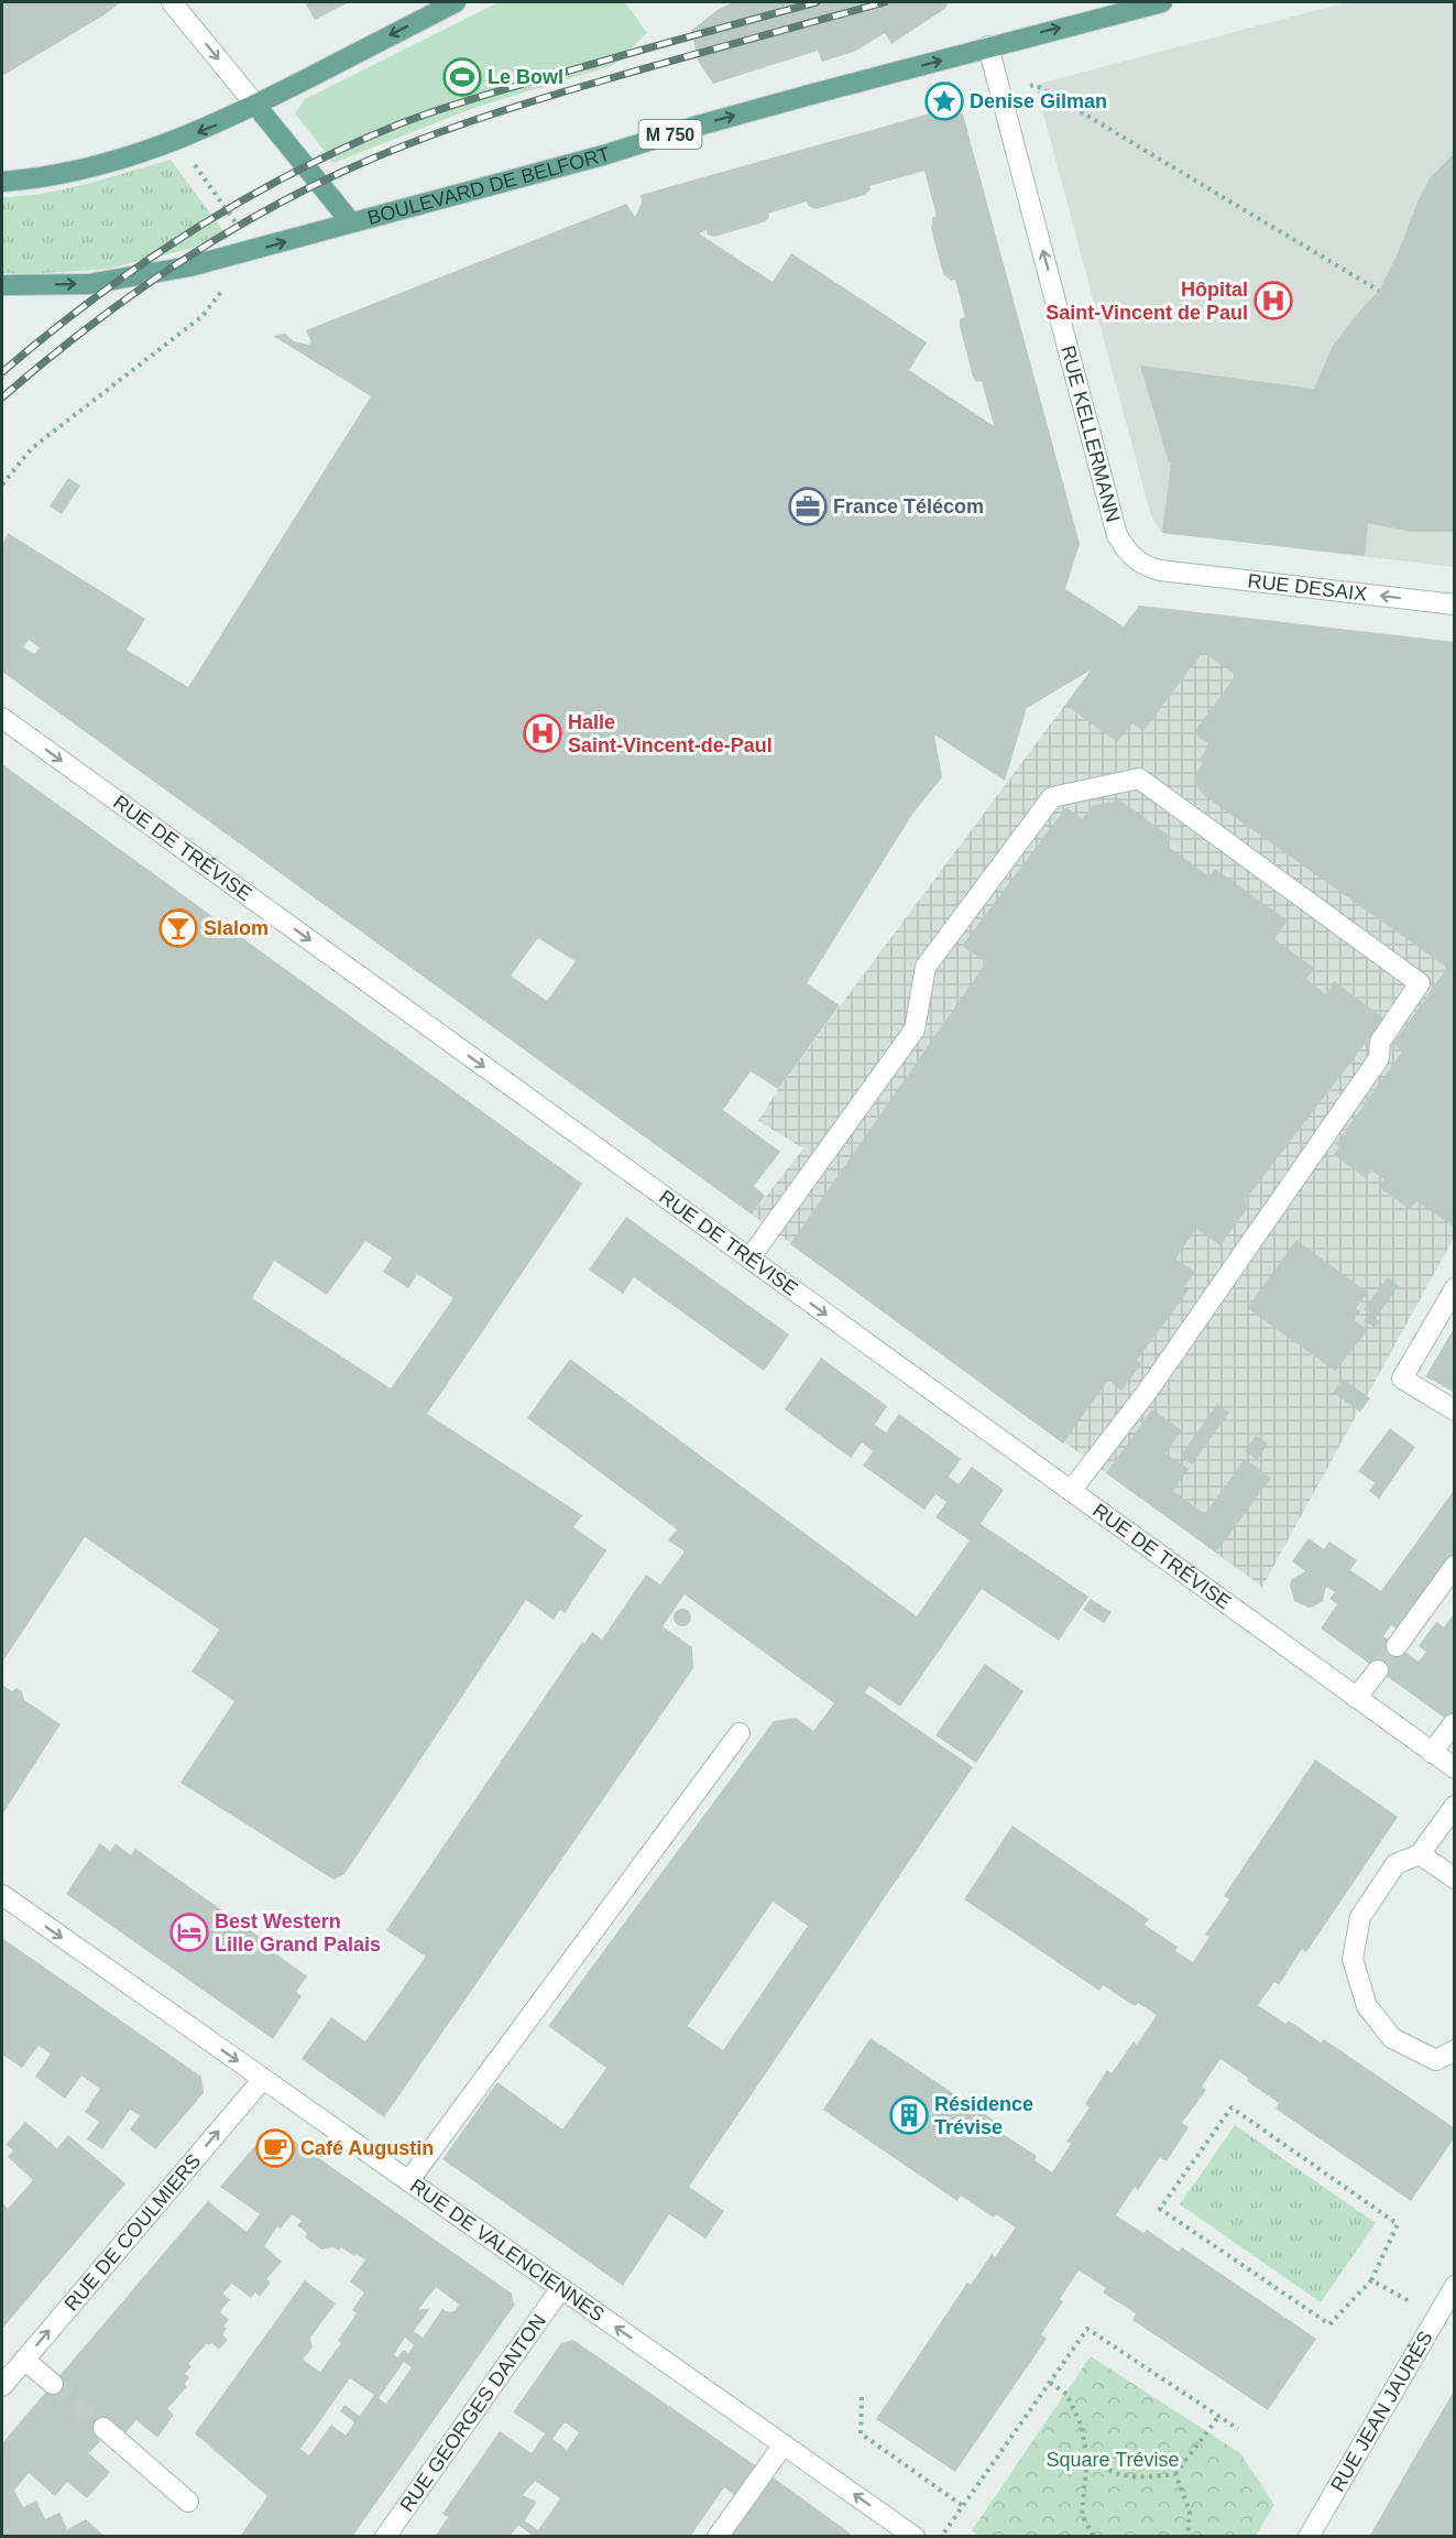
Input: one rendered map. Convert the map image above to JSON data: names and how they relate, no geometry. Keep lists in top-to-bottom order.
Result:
{
  "streets": {
    "main road": ["M 750", "BOULEVARD DE BELFORT"],
    "street": [
      "RUE KELLERMANN",
      "RUE DESAIX",
      "RUE DE TRÉVISE",
      "RUE DE COULMIERS",
      "RUE DE VALENCIENNES",
      "RUE JEAN JAURÈS",
      "RUE GEORGES DANTON"
    ]
  },
  "crossings": [
    ["BOULEVARD DE BELFORT", "RUE KELLERMANN"],
    ["RUE KELLERMANN", "RUE DESAIX"],
    ["RUE DE COULMIERS", "RUE DE VALENCIENNES"],
    ["RUE DE VALENCIENNES", "RUE GEORGES DANTON"]
  ],
  "one_way": [
    "RUE KELLERMANN",
    "RUE DESAIX",
    "RUE DE TRÉVISE",
    "RUE DE COULMIERS"
  ],
  "parks": ["Square Trévise"],
  "places": {
    "sports": ["Le Bowl"],
    "place": ["Denise Gilman"],
    "hospital": ["Hôpital Saint-Vincent de Paul", "Halle Saint-Vincent-de-Paul"],
    "office": ["France Télécom"],
    "bar": ["Slalom"],
    "hotel": ["Best Western Lille Grand Palais"],
    "building": ["Résidence Trévise"],
    "cafe": ["Café Augustin"]
  }
}
